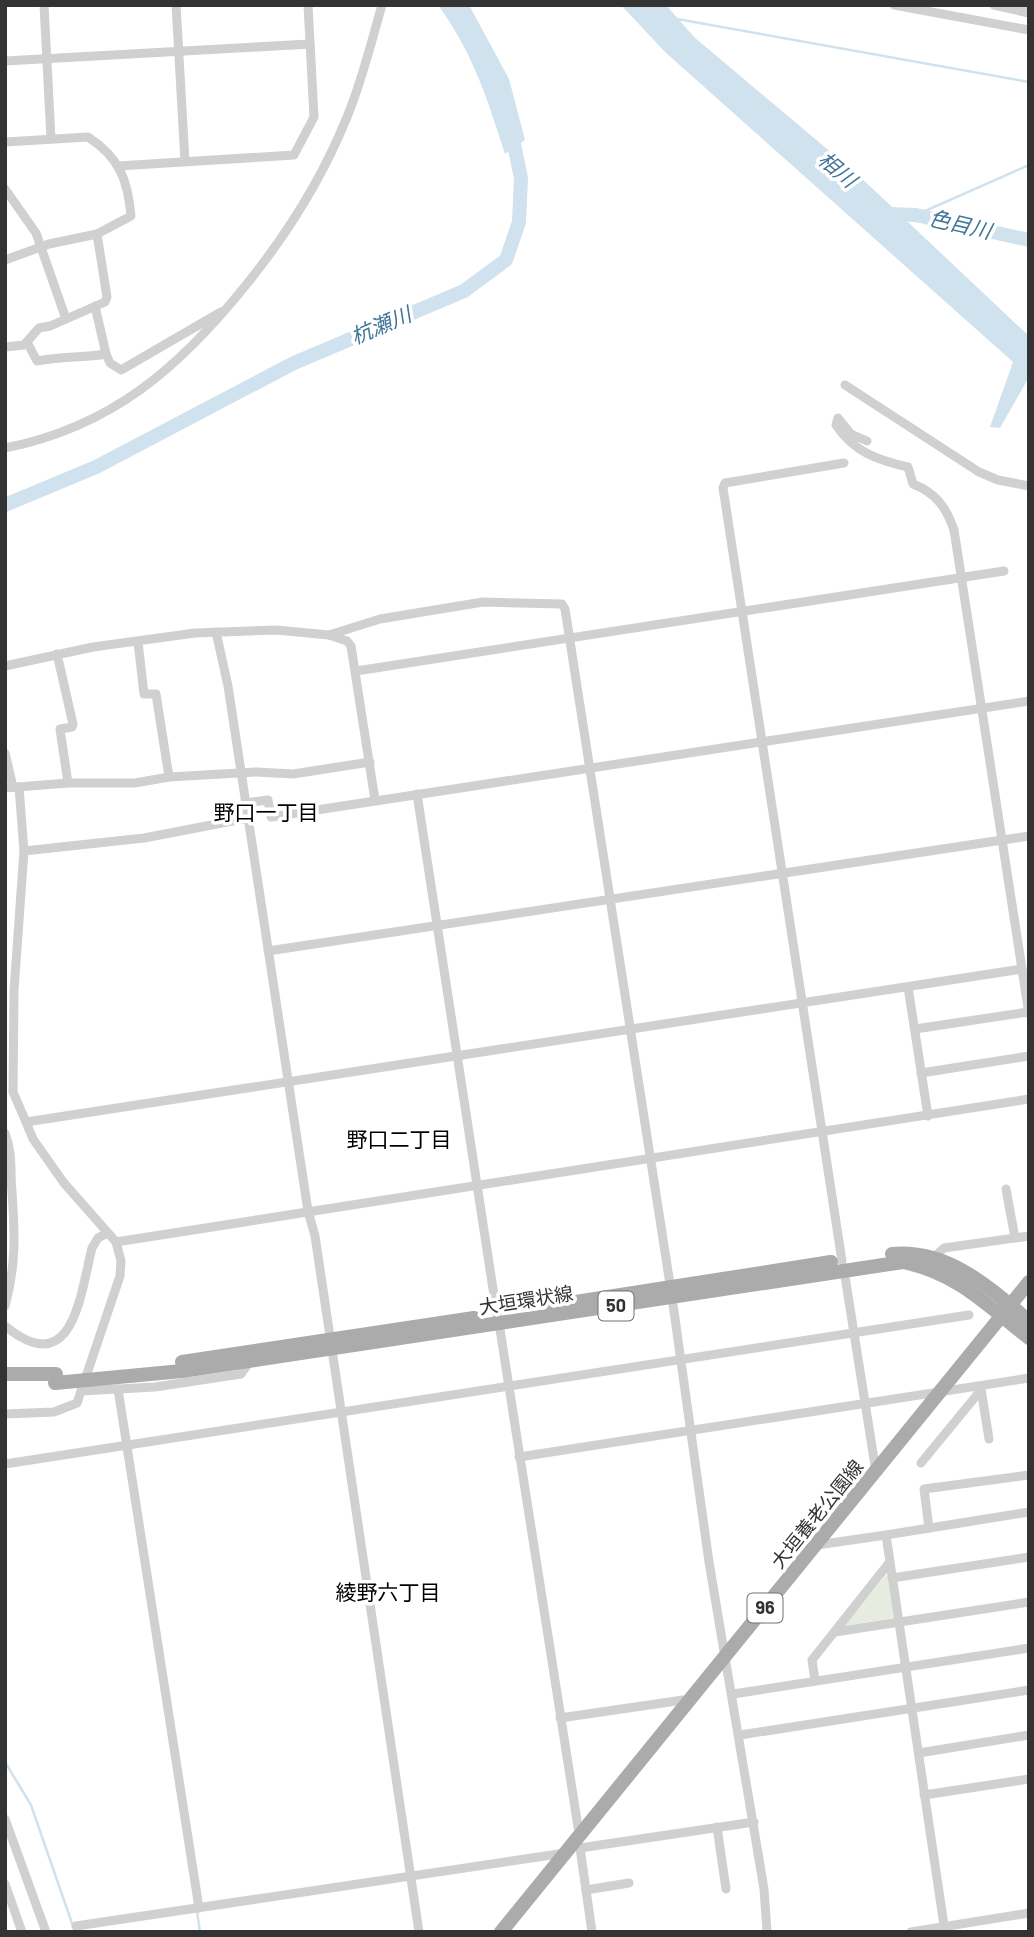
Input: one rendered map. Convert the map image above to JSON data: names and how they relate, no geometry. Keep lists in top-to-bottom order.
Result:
{
  "streets": {
    "main road": [
      "大垣環状線",
      "50",
      "大垣養老公園線",
      "96"
    ]
  },
  "crossings": [
    ["大垣環状線", "大垣養老公園線"]
  ],
  "districts": ["野口一丁目", "野口二丁目", "綾野六丁目"],
  "water": ["相川", "色目川", "杭瀬川"]
}
